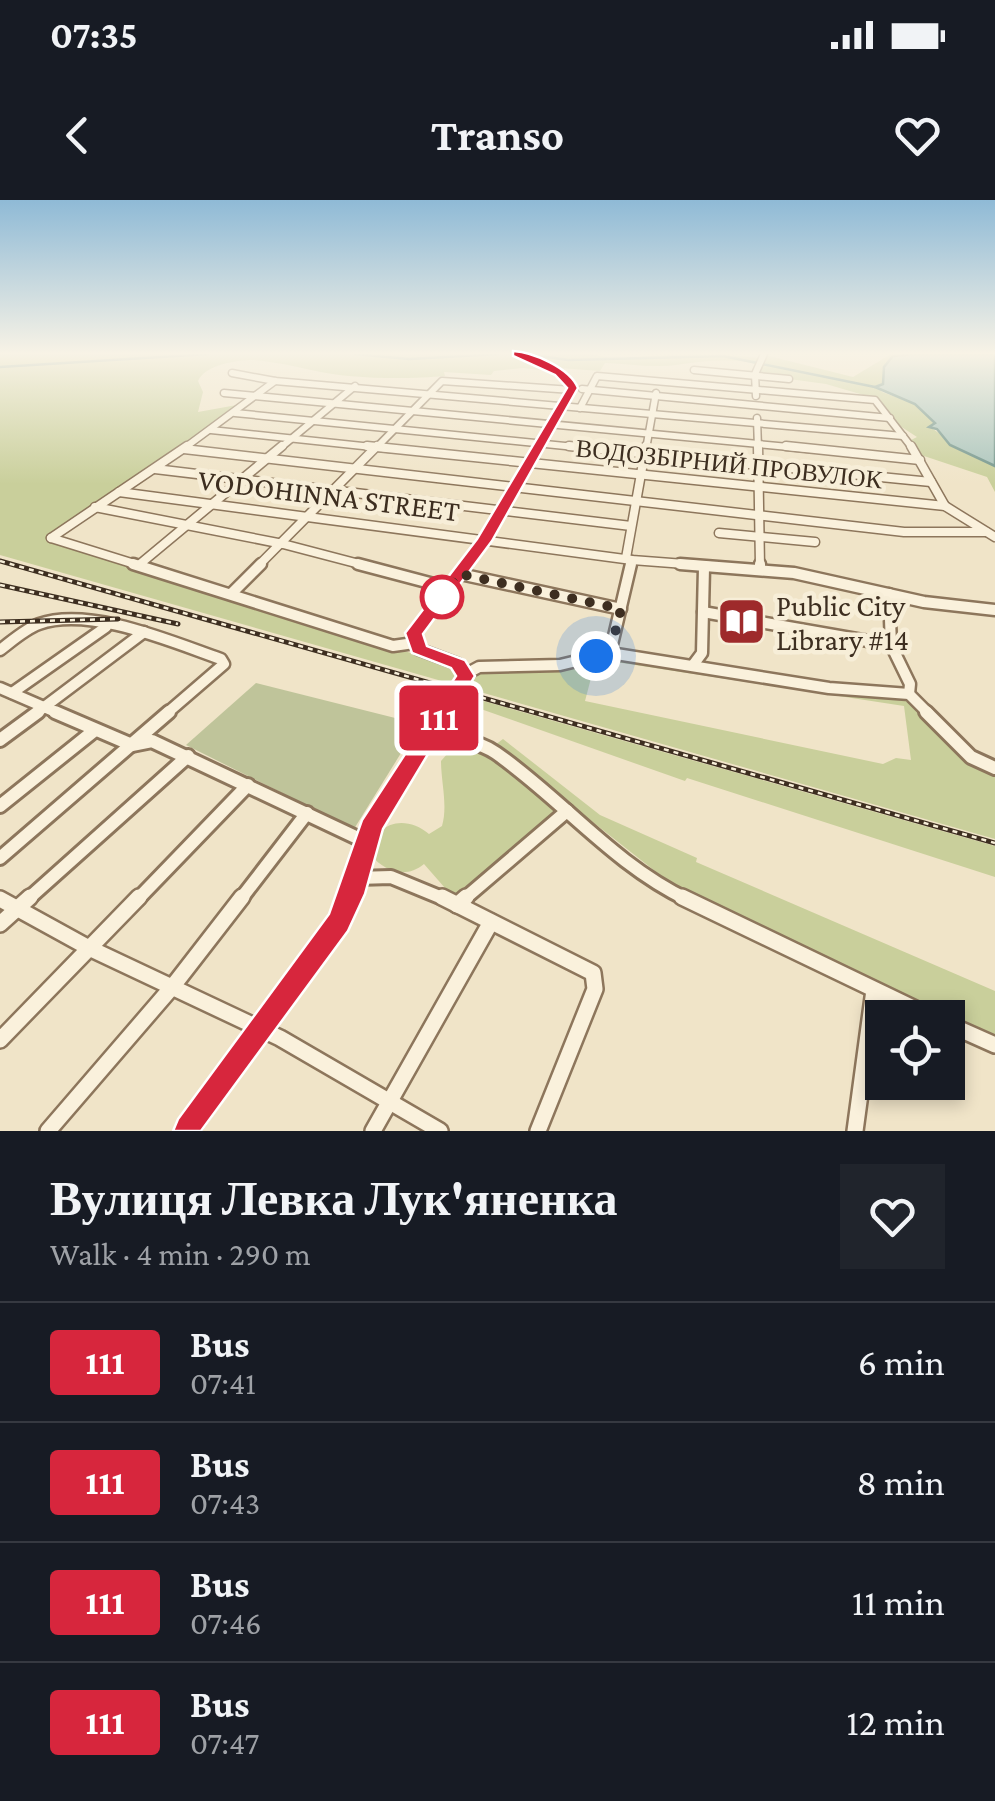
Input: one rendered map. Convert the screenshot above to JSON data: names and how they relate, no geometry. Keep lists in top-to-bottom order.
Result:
{
  "streets": {
    "street": ["ВОДОЗБІРНИЙ ПРОВУЛОК", "VODOHINNA STREET"]
  },
  "places": {
    "library": ["Public City Library #14"]
  },
  "lines": ["bus line 111"],
  "page": {
    "status": "07:35",
    "header": "Transo",
    "on_map": "111",
    "heading": ["Вулиця Левка Лук'яненка", "Walk · 4 min · 290 m"],
    "list": [
      {
        "mark": "111",
        "name": "Bus",
        "note": "07:41",
        "value": "6 min"
      },
      {
        "mark": "111",
        "name": "Bus",
        "note": "07:43",
        "value": "8 min"
      },
      {
        "mark": "111",
        "name": "Bus",
        "note": "07:46",
        "value": "11 min"
      },
      {
        "mark": "111",
        "name": "Bus",
        "note": "07:47",
        "value": "12 min"
      }
    ]
  }
}
